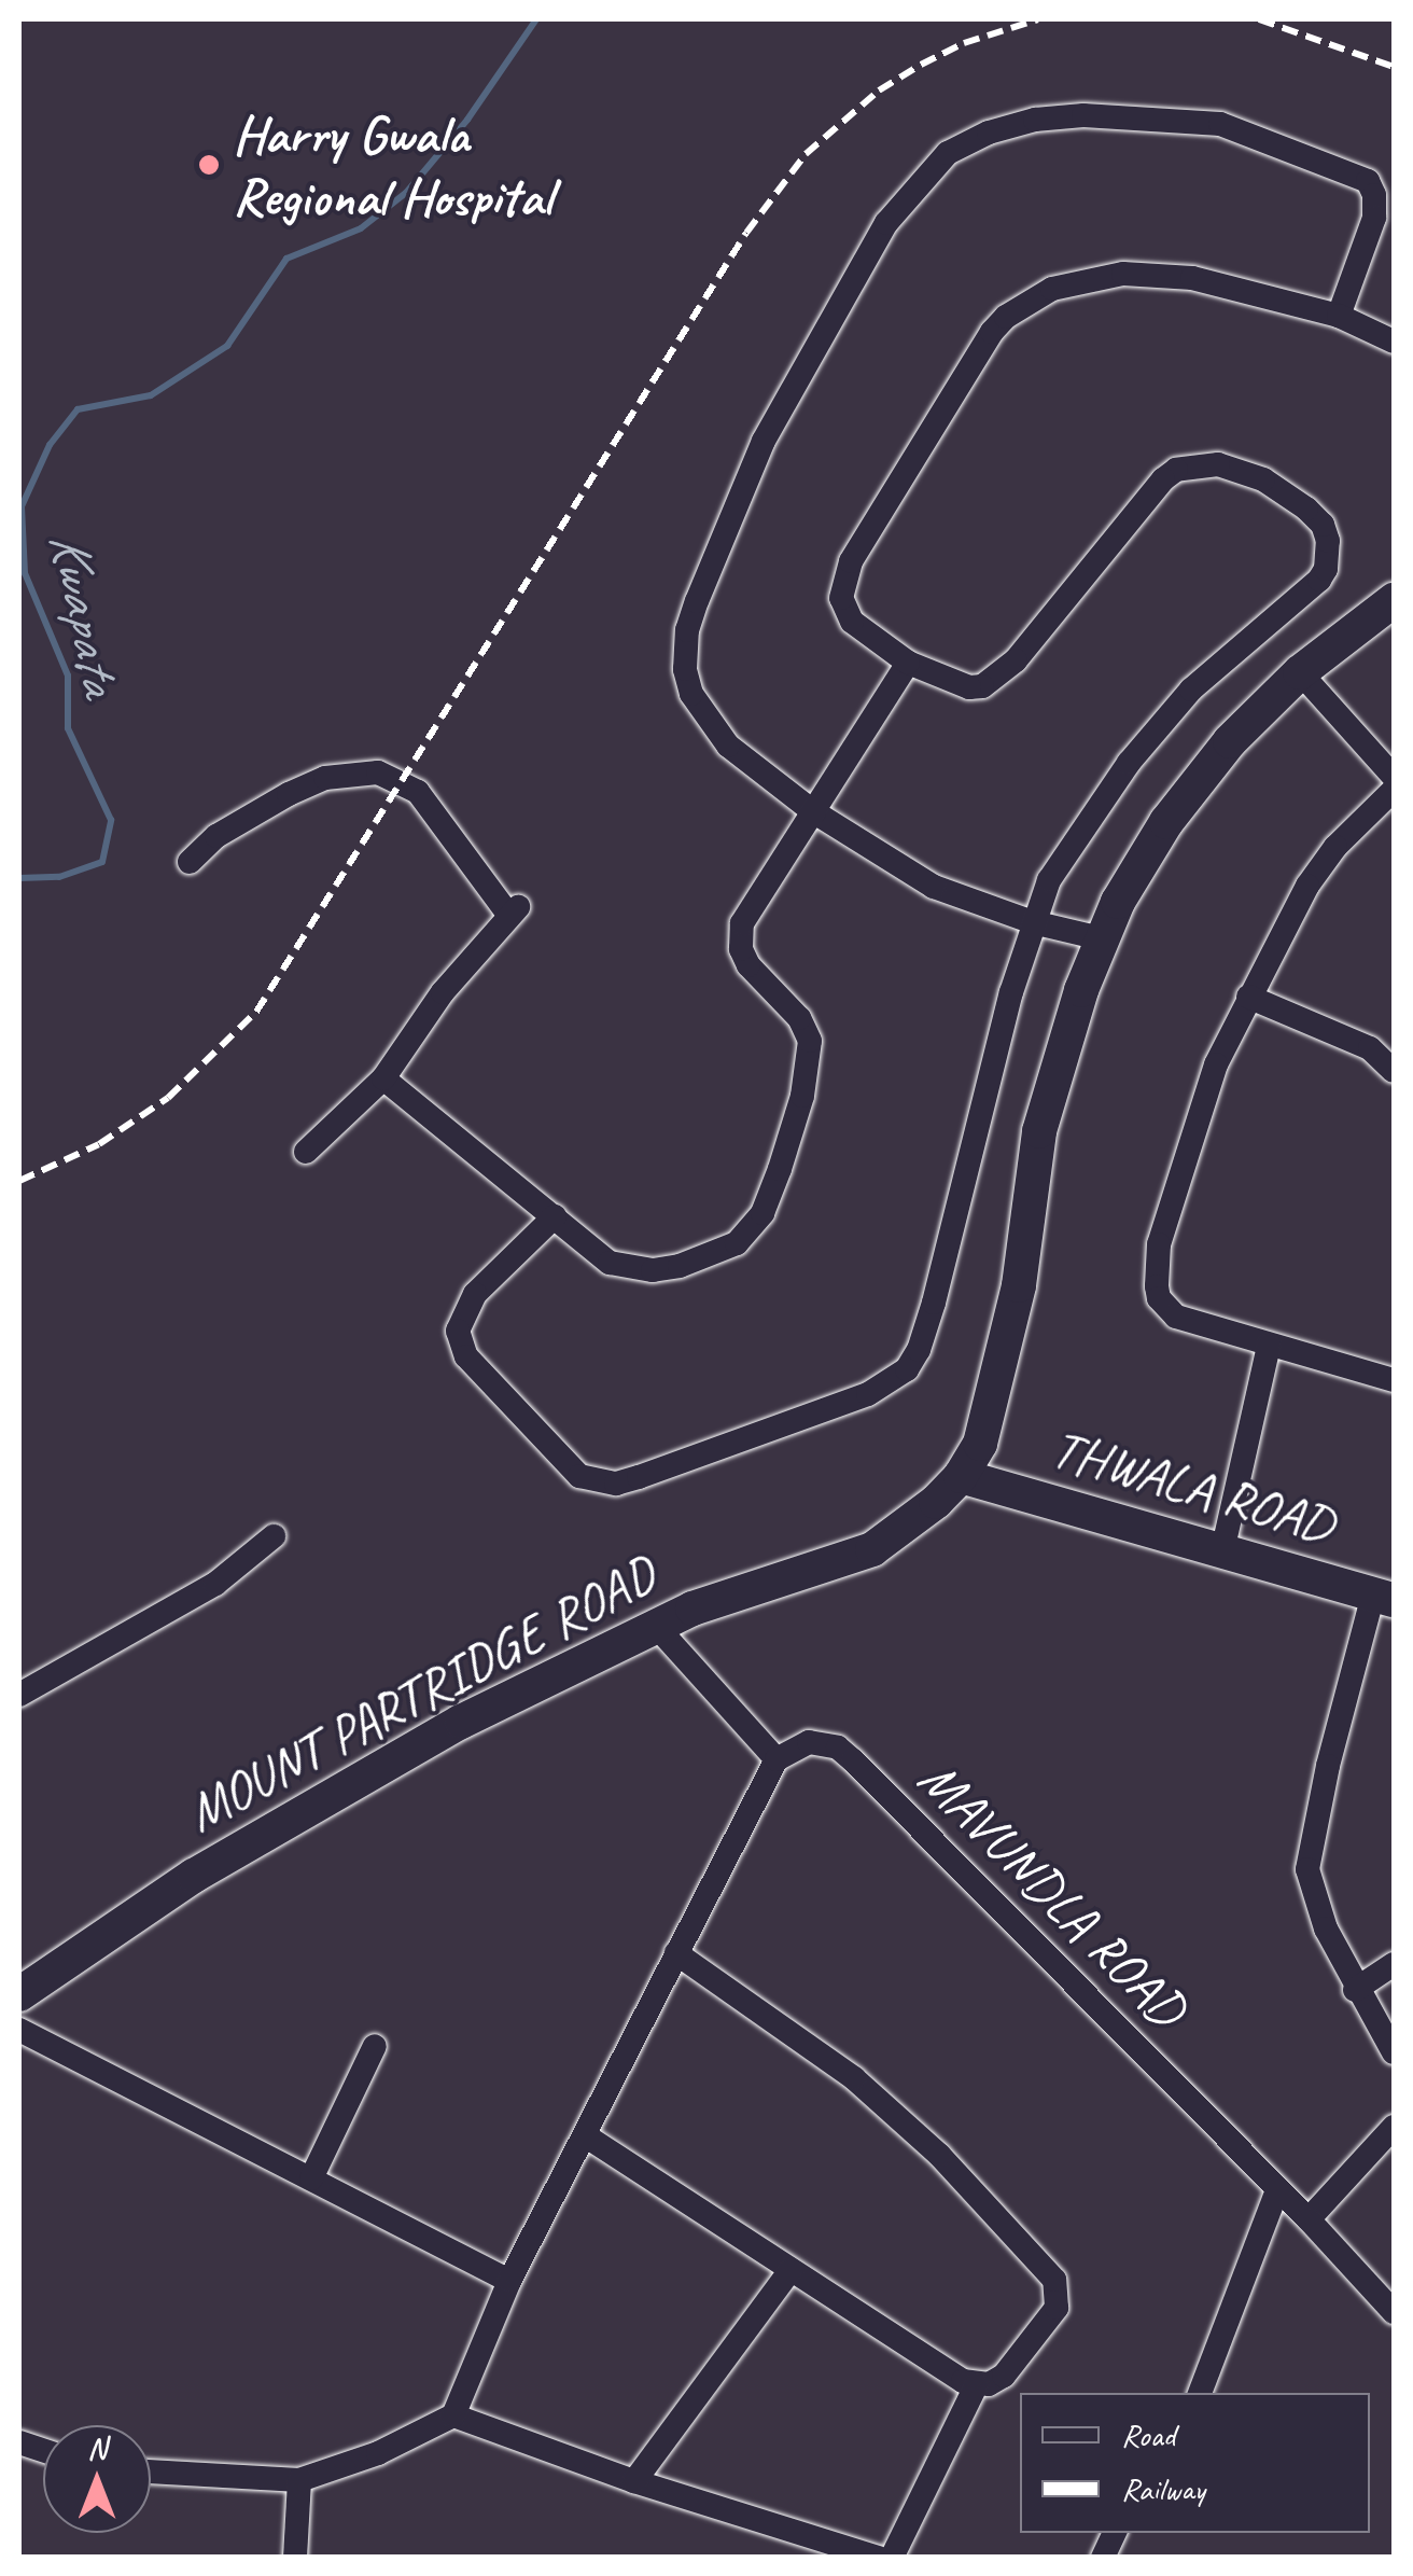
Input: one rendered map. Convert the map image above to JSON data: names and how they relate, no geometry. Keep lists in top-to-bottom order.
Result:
{
  "streets": {
    "street": ["THWALA ROAD", "MOUNT PARTRIDGE ROAD", "MAVUNDLA ROAD"]
  },
  "crossings": [
    ["THWALA ROAD", "MOUNT PARTRIDGE ROAD"]
  ],
  "water": ["Kwapata"],
  "places": ["Harry Gwala Regional Hospital"],
  "legend": ["Road", "Railway"],
  "north": "top"
}
